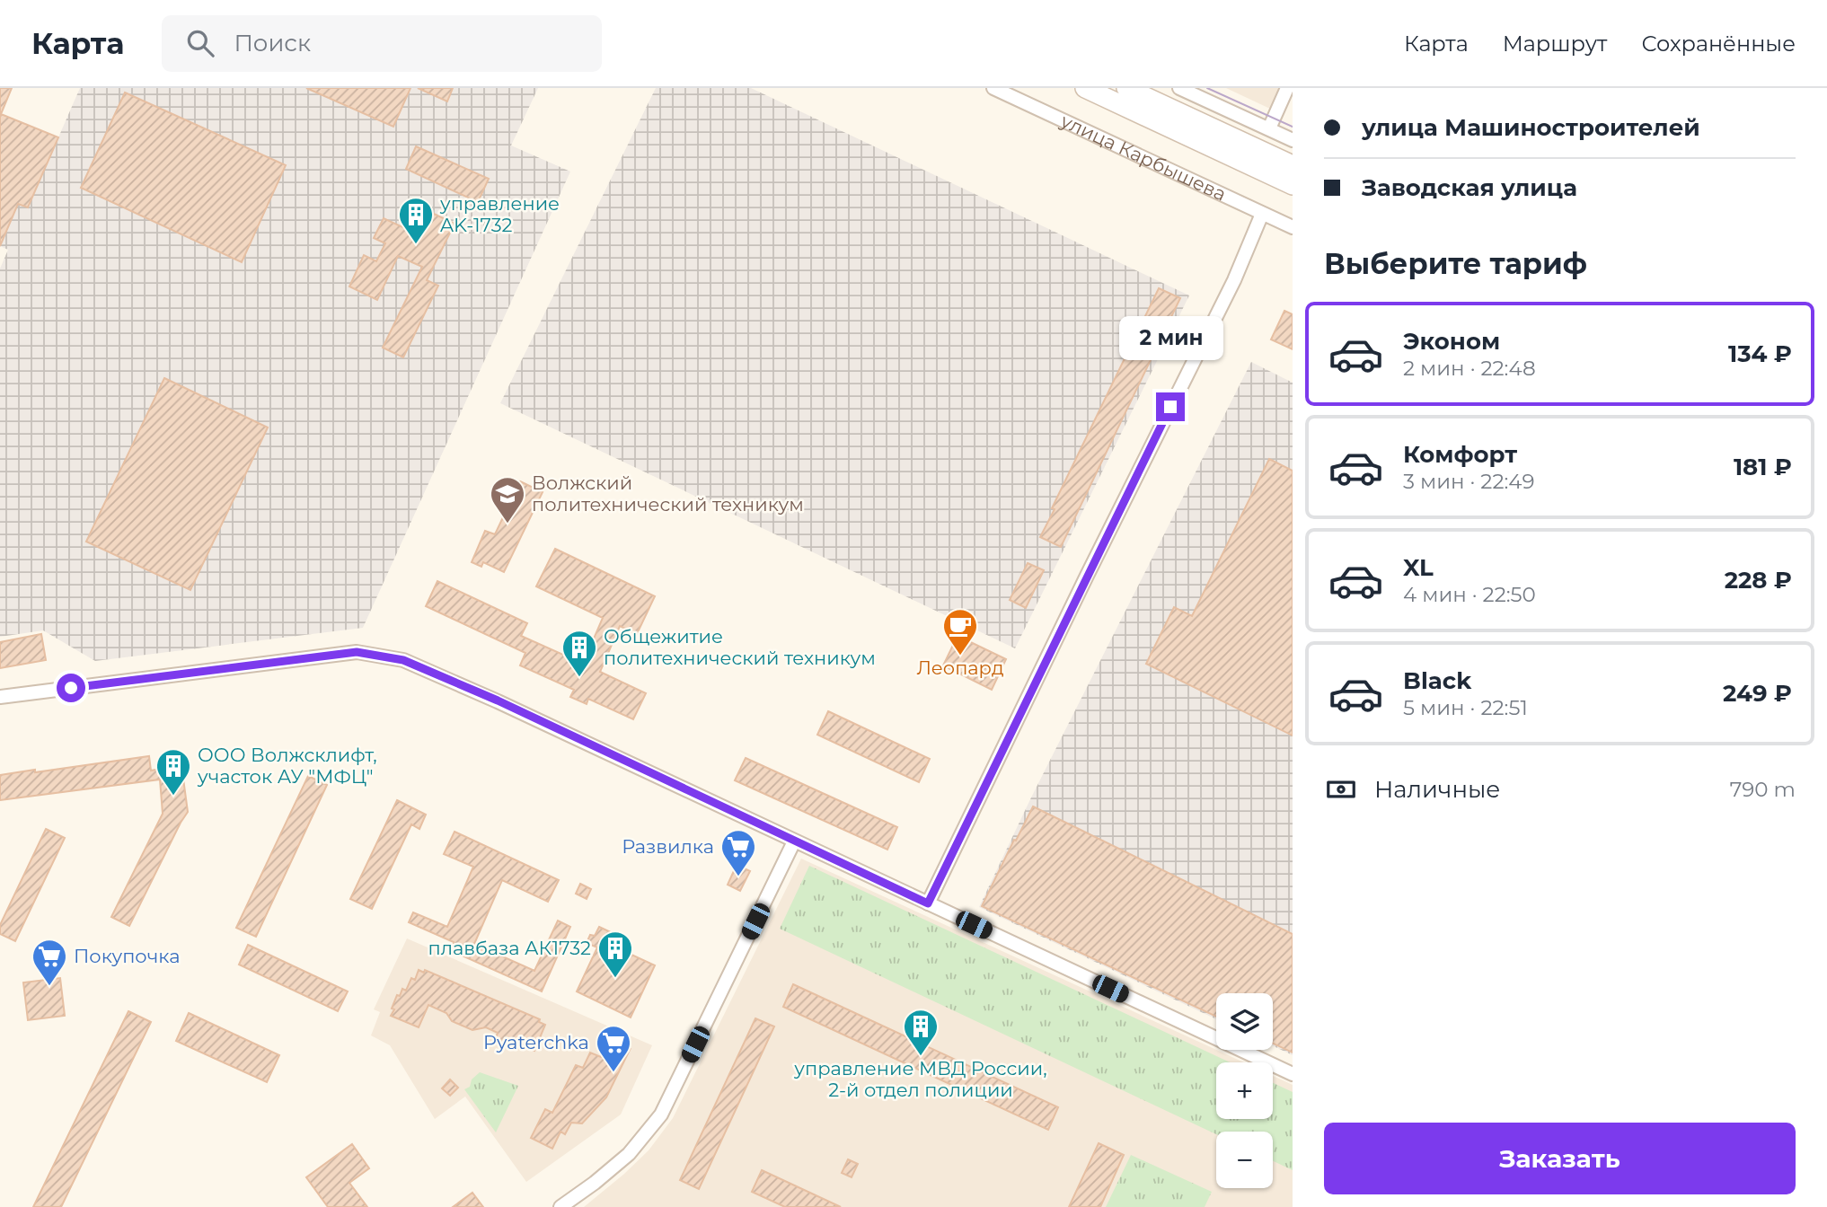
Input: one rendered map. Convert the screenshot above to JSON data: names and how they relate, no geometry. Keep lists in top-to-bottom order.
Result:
{
  "streets": {
    "street": ["улица Карбышева"]
  },
  "places": {
    "building": [
      "управление AK-1732",
      "Общежитие политехнический техникум",
      "ООО Волжсклифт, участок АУ \"МФЦ\"",
      "плавбаза АК1732",
      "управление МВД России, 2-й отдел полиции"
    ],
    "school or university": ["Волжский политехнический техникум"],
    "cafe": ["Леопард"],
    "supermarket": ["Развилка", "Покупочка", "Pyaterchka"]
  },
  "page": {
    "header": "Карта",
    "search": "Поиск",
    "nav": ["Карта", "Маршрут", "Сохранённые"],
    "banner": ["улица Машиностроителей", "Заводская улица"],
    "heading": "Выберите тариф",
    "list": [
      {
        "name": "Эконом",
        "note": "2 мин · 22:48",
        "value": "134 ₽"
      },
      {
        "name": "Комфорт",
        "note": "3 мин · 22:49",
        "value": "181 ₽"
      },
      {
        "name": "XL",
        "note": "4 мин · 22:50",
        "value": "228 ₽"
      },
      {
        "name": "Black",
        "note": "5 мин · 22:51",
        "value": "249 ₽"
      }
    ],
    "bubble": "2 мин",
    "pay": ["Наличные", "790 m"],
    "map_buttons": ["+", "−"],
    "buttons": "Заказать"
  }
}
